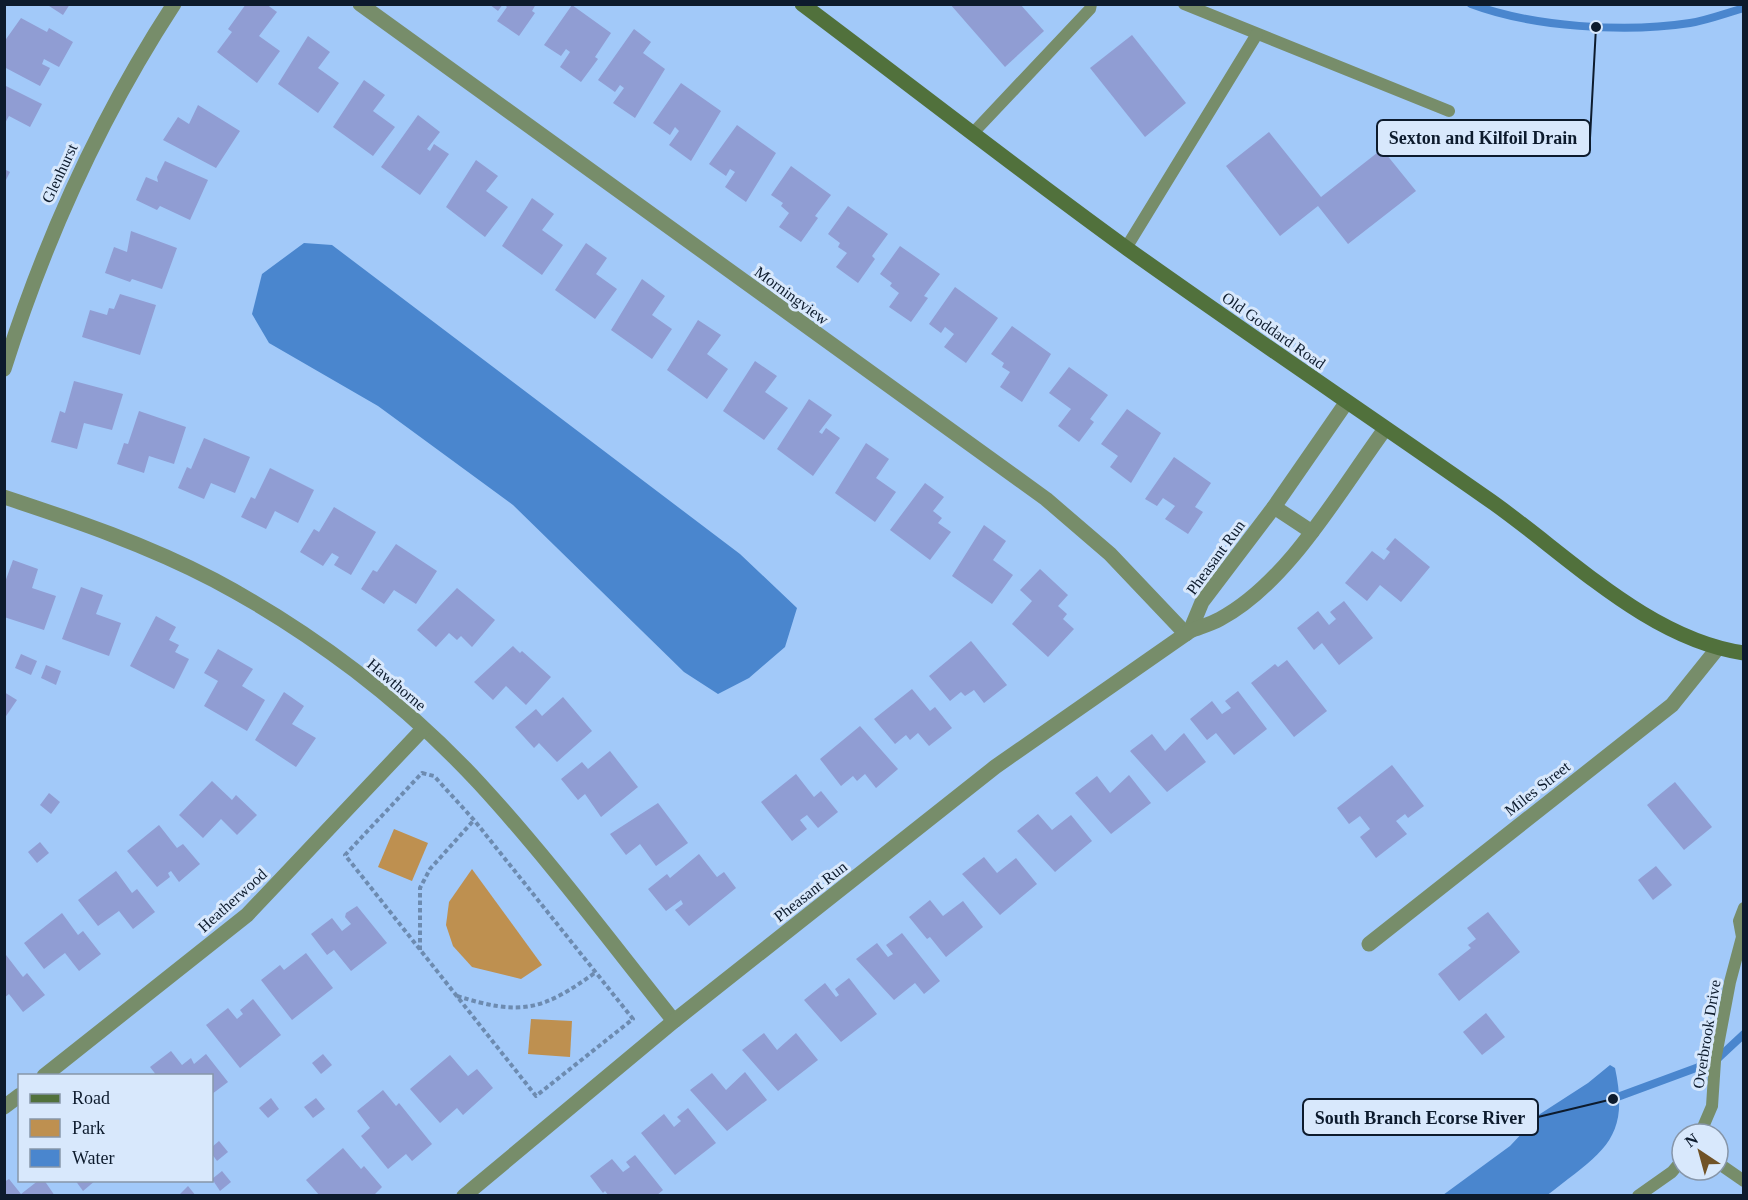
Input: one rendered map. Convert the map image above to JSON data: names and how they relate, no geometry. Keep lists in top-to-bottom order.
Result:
{
  "streets": {
    "street": [
      "Glenhurst",
      "Morningview",
      "Old Goddard Road",
      "Pheasant Run",
      "Hawthorne",
      "Miles Street",
      "Heatherwood"
    ],
    "lane": ["Overbrook Drive"]
  },
  "crossings": [
    ["Morningview", "Pheasant Run"],
    ["Old Goddard Road", "Pheasant Run"],
    ["Old Goddard Road", "Miles Street"],
    ["Pheasant Run", "Hawthorne"],
    ["Hawthorne", "Heatherwood"]
  ],
  "places": ["Sexton and Kilfoil Drain", "South Branch Ecorse River"],
  "legend": ["Road", "Park", "Water"],
  "north": "top left"
}
